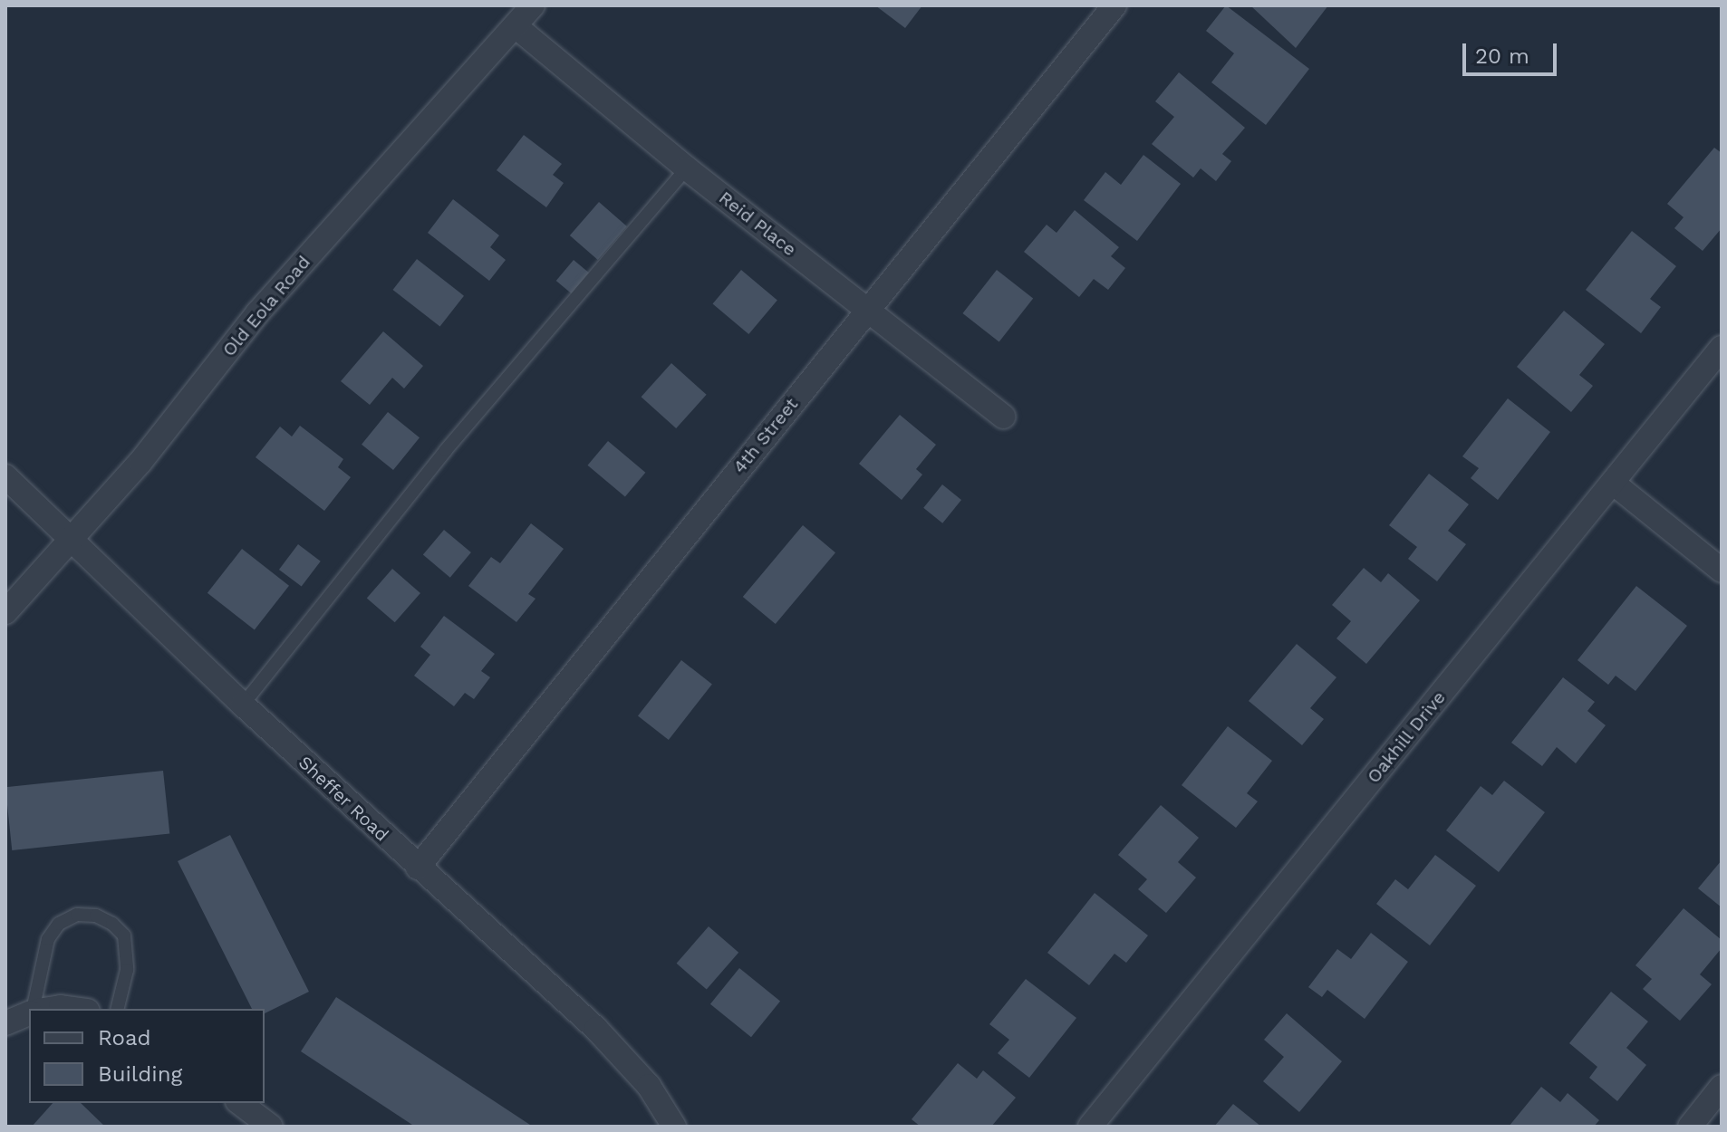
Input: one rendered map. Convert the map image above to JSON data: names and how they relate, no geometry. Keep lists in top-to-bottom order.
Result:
{
  "streets": {
    "street": [
      "Reid Place",
      "Old Eola Road",
      "4th Street",
      "Oakhill Drive",
      "Sheffer Road"
    ]
  },
  "crossings": [
    ["Reid Place", "Old Eola Road"],
    ["Reid Place", "4th Street"],
    ["Old Eola Road", "Sheffer Road"],
    ["4th Street", "Sheffer Road"]
  ],
  "legend": ["Road", "Building"],
  "scale_bar": "20 m"
}
